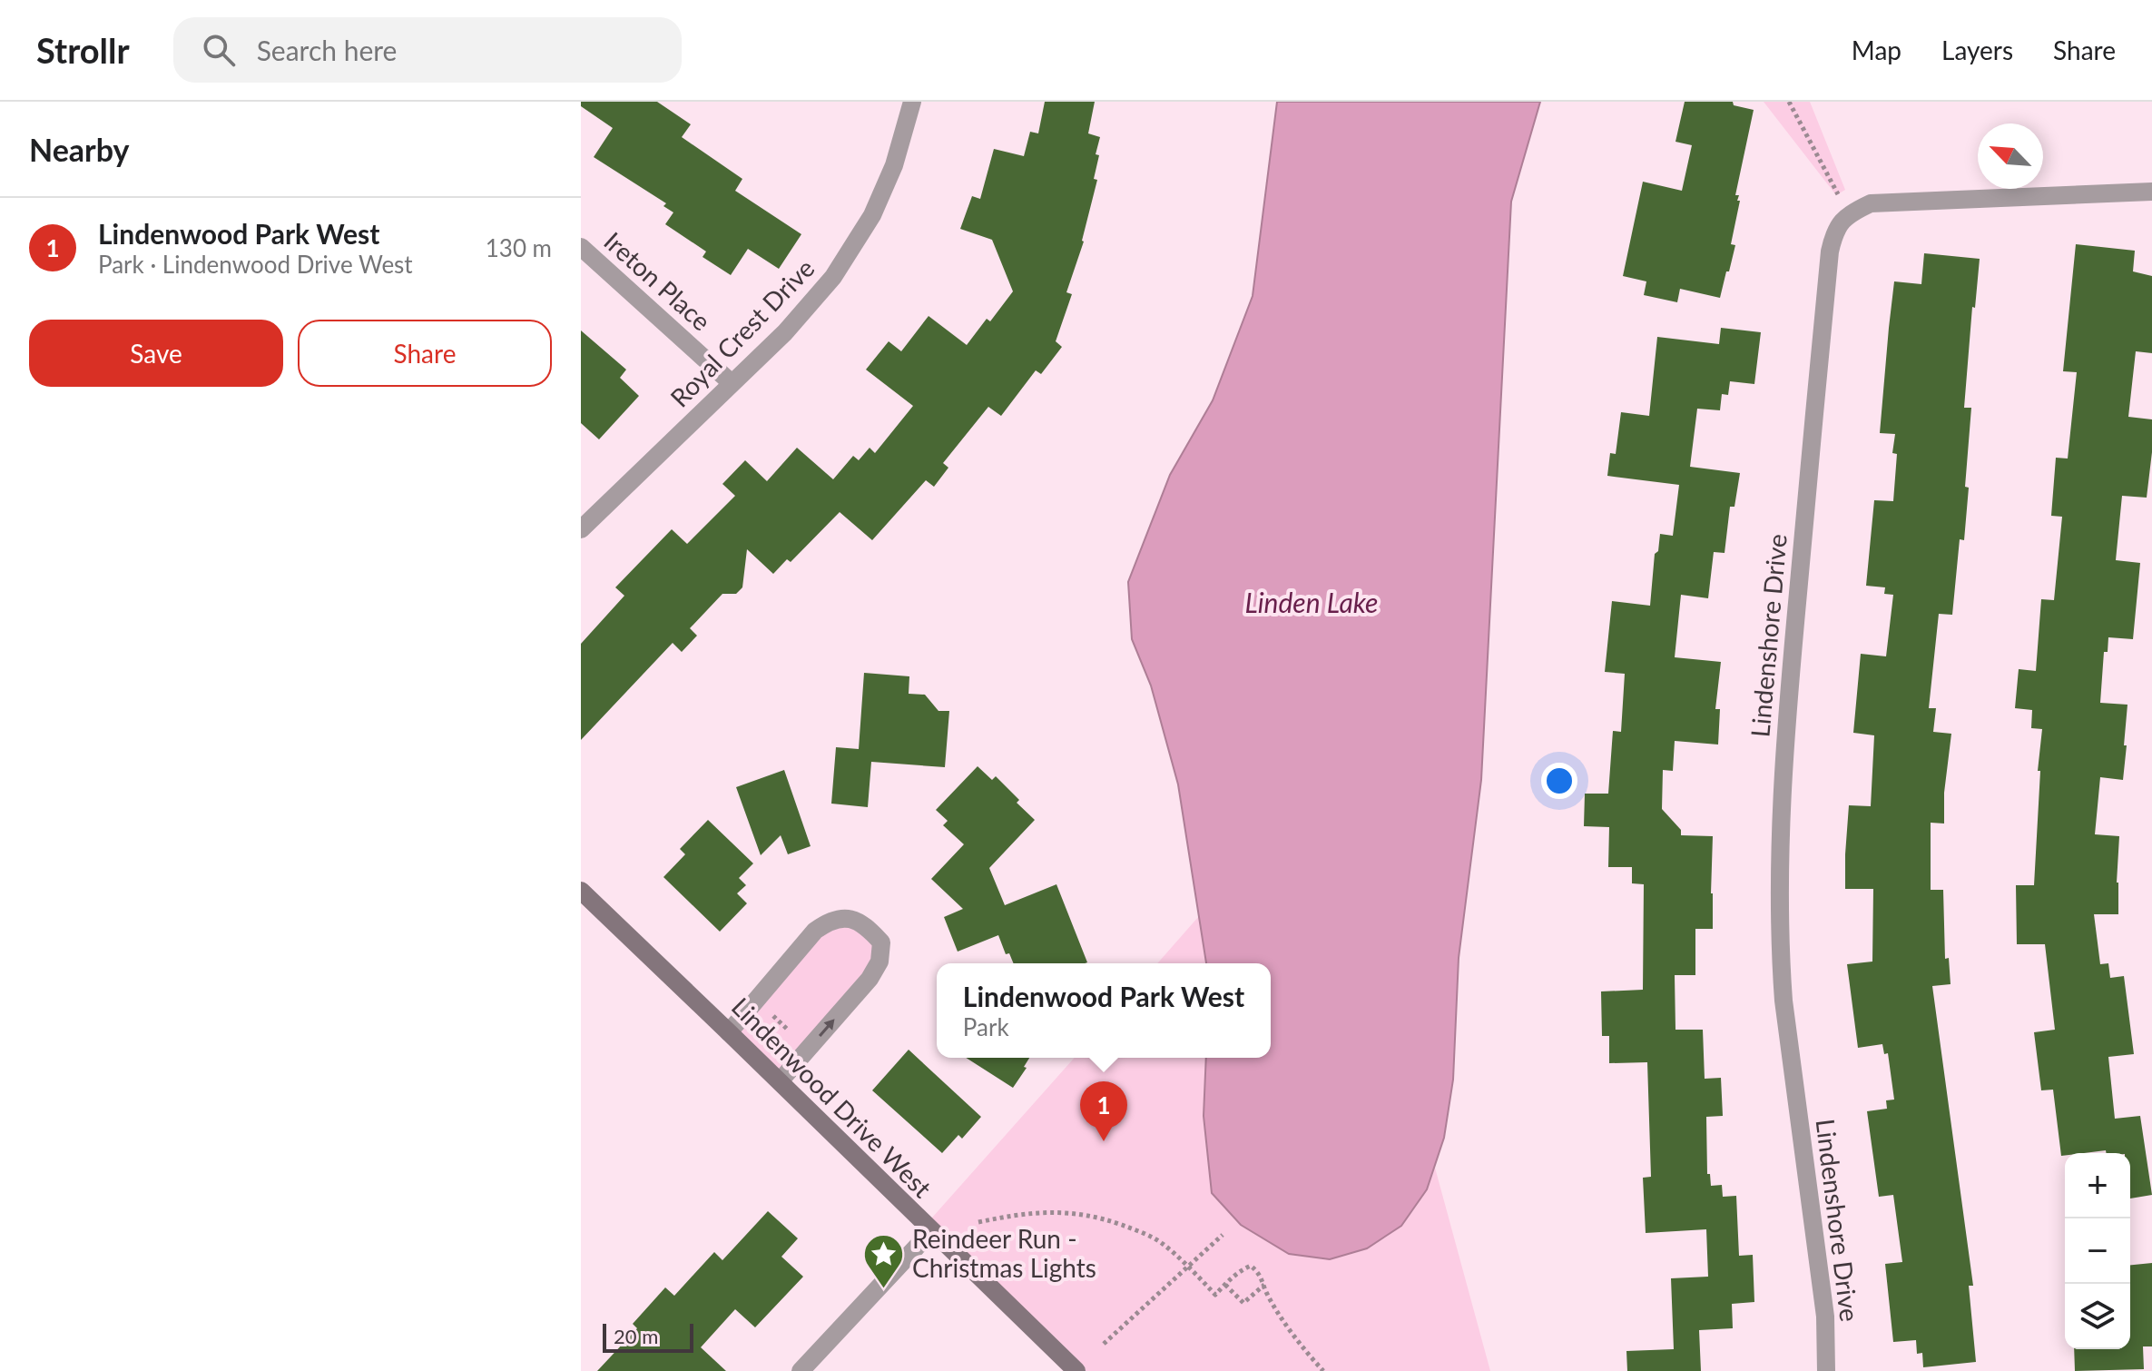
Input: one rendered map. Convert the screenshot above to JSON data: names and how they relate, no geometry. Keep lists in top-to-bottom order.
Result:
{
  "streets": {
    "street": [
      "Ireton Place",
      "Royal Crest Drive",
      "Lindenshore Drive",
      "Lindenwood Drive West"
    ]
  },
  "crossings": [
    ["Ireton Place", "Royal Crest Drive"]
  ],
  "water": ["Linden Lake"],
  "places": {
    "place": ["Reindeer Run - Christmas Lights"]
  },
  "scale_bar": "20 m",
  "north": "top left",
  "page": {
    "header": "Strollr",
    "search": "Search here",
    "nav": ["Map", "Layers", "Share"],
    "heading": "Nearby",
    "list": [
      {
        "mark": "1",
        "name": "Lindenwood Park West",
        "note": "Park · Lindenwood Drive West",
        "value": "130 m"
      }
    ],
    "buttons": ["Save", "Share"],
    "popup": ["Lindenwood Park West", "Park"],
    "pins": "1",
    "map_buttons": ["+", "−"],
    "scale": "20 m"
  }
}
